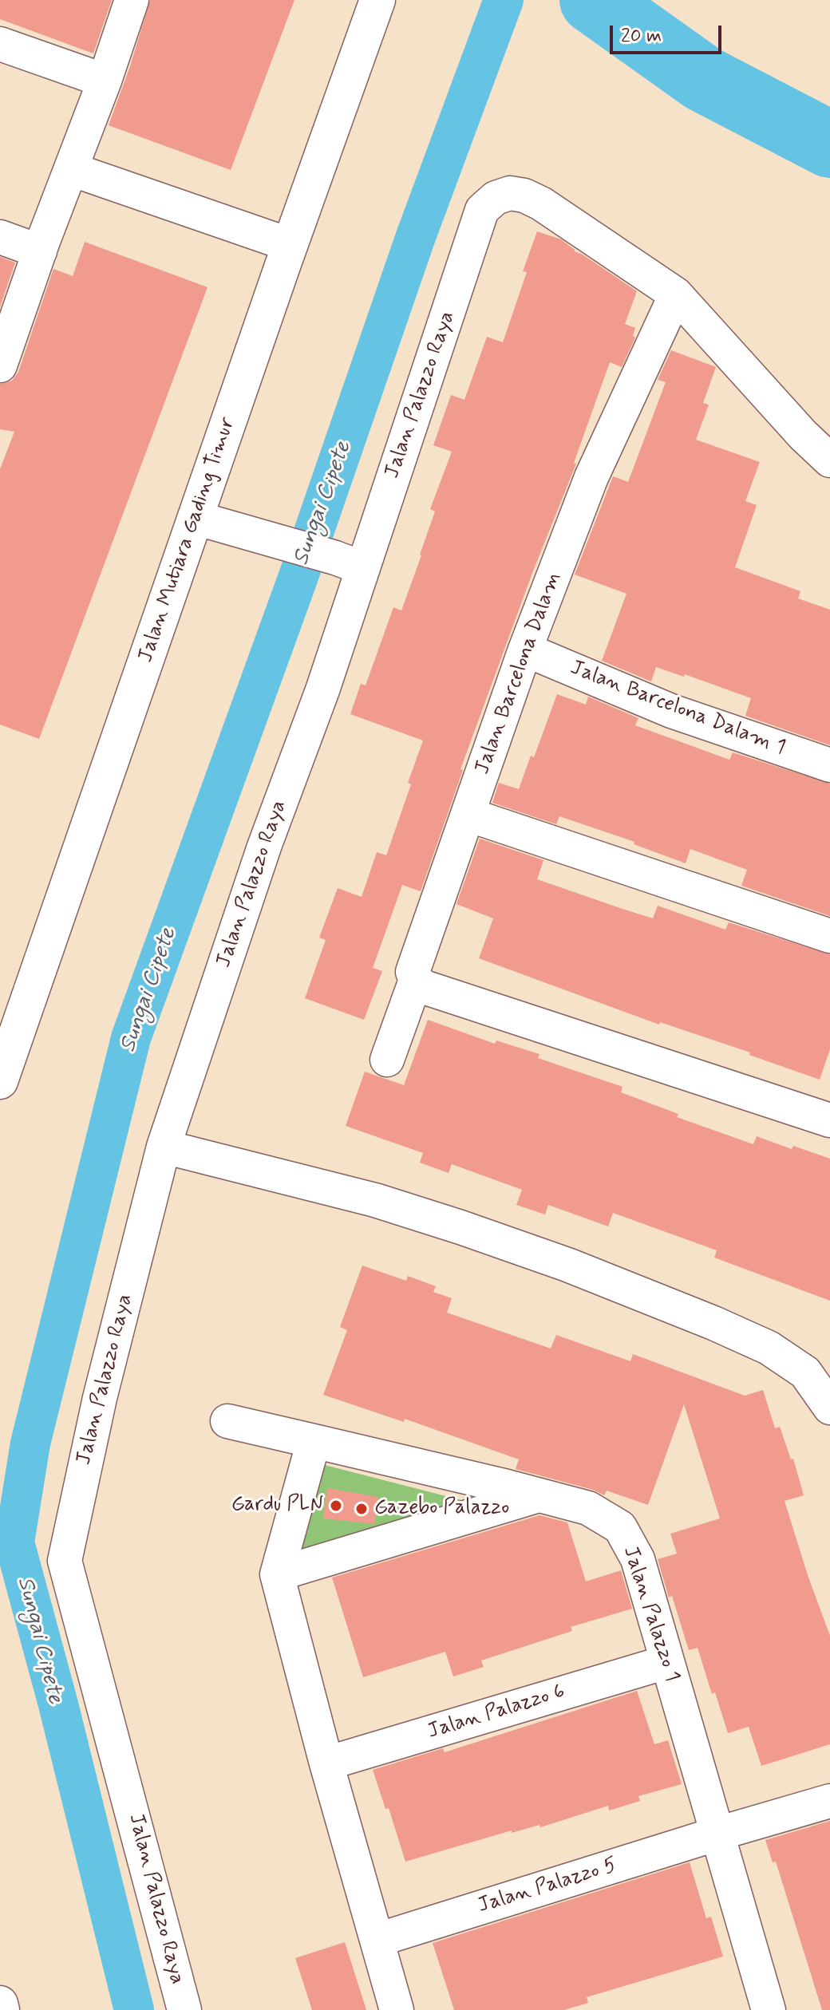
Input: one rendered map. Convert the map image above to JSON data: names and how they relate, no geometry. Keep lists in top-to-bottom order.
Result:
{
  "streets": {
    "main road": ["Jalan Mutiara Gading Timur"],
    "street": [
      "Jalan Palazzo Raya",
      "Jalan Barcelona Dalam",
      "Jalan Barcelona Dalam 1",
      "Jalan Palazzo 1",
      "Jalan Palazzo 6",
      "Jalan Palazzo 5"
    ]
  },
  "crossings": [
    ["Jalan Palazzo Raya", "Jalan Barcelona Dalam"],
    ["Jalan Barcelona Dalam", "Jalan Barcelona Dalam 1"],
    ["Jalan Palazzo 1", "Jalan Palazzo 6"],
    ["Jalan Palazzo 1", "Jalan Palazzo 5"]
  ],
  "water": ["Sungai Cipete"],
  "places": ["Gardu PLN", "Gazebo Palazzo"],
  "scale_bar": "20 m"
}
